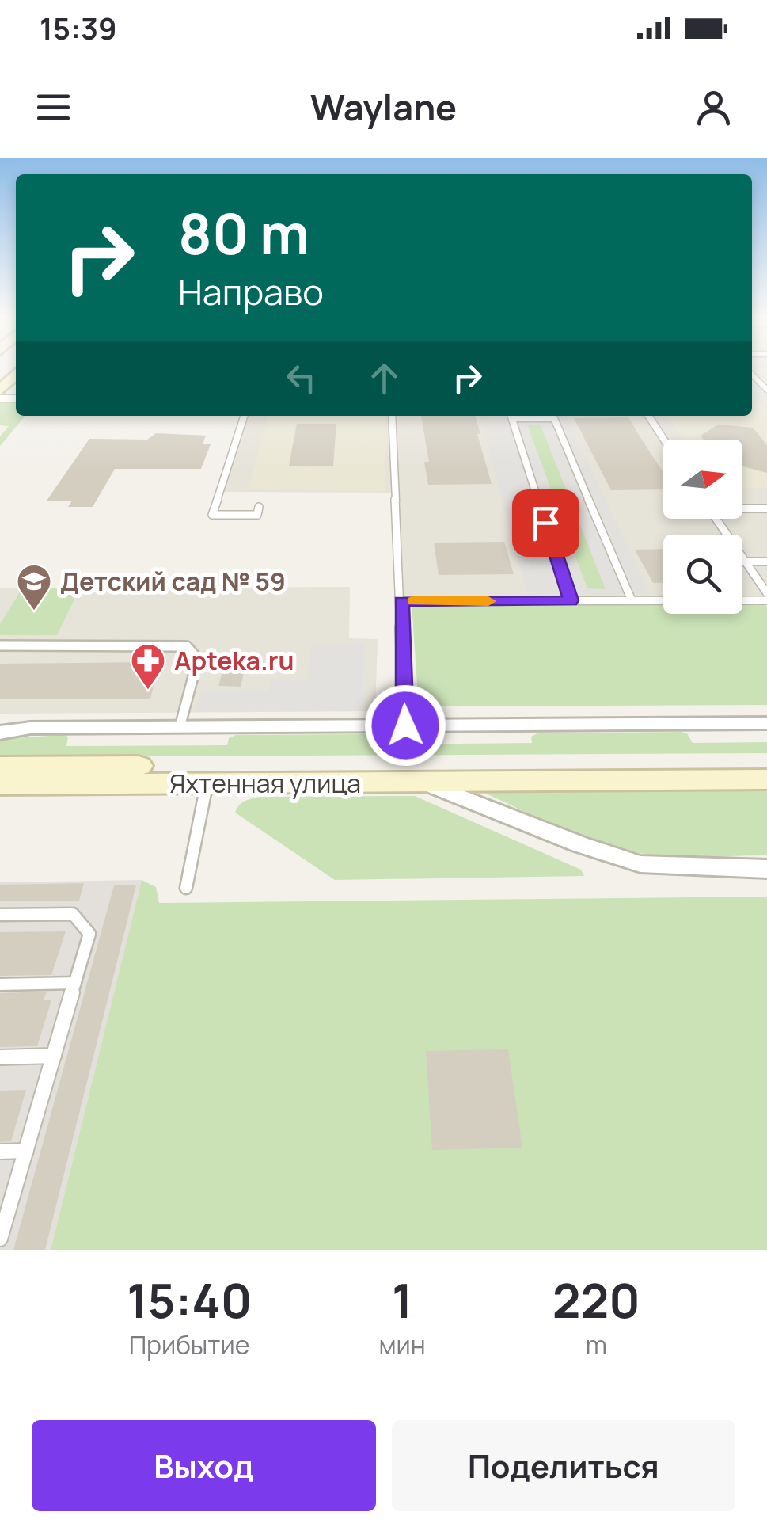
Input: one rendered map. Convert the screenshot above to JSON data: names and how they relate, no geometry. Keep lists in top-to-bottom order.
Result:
{
  "streets": {
    "street": ["Яхтенная улица"]
  },
  "places": {
    "school or university": ["Детский сад № 59"],
    "pharmacy": ["Apteka.ru"]
  },
  "north": "right",
  "page": {
    "status": "15:39",
    "header": "Waylane",
    "turn": ["80 m", "Направо"],
    "eta": [
      "15:40",
      "Прибытие",
      "1",
      "мин",
      "220",
      "m"
    ],
    "buttons": ["Выход", "Поделиться"]
  }
}
